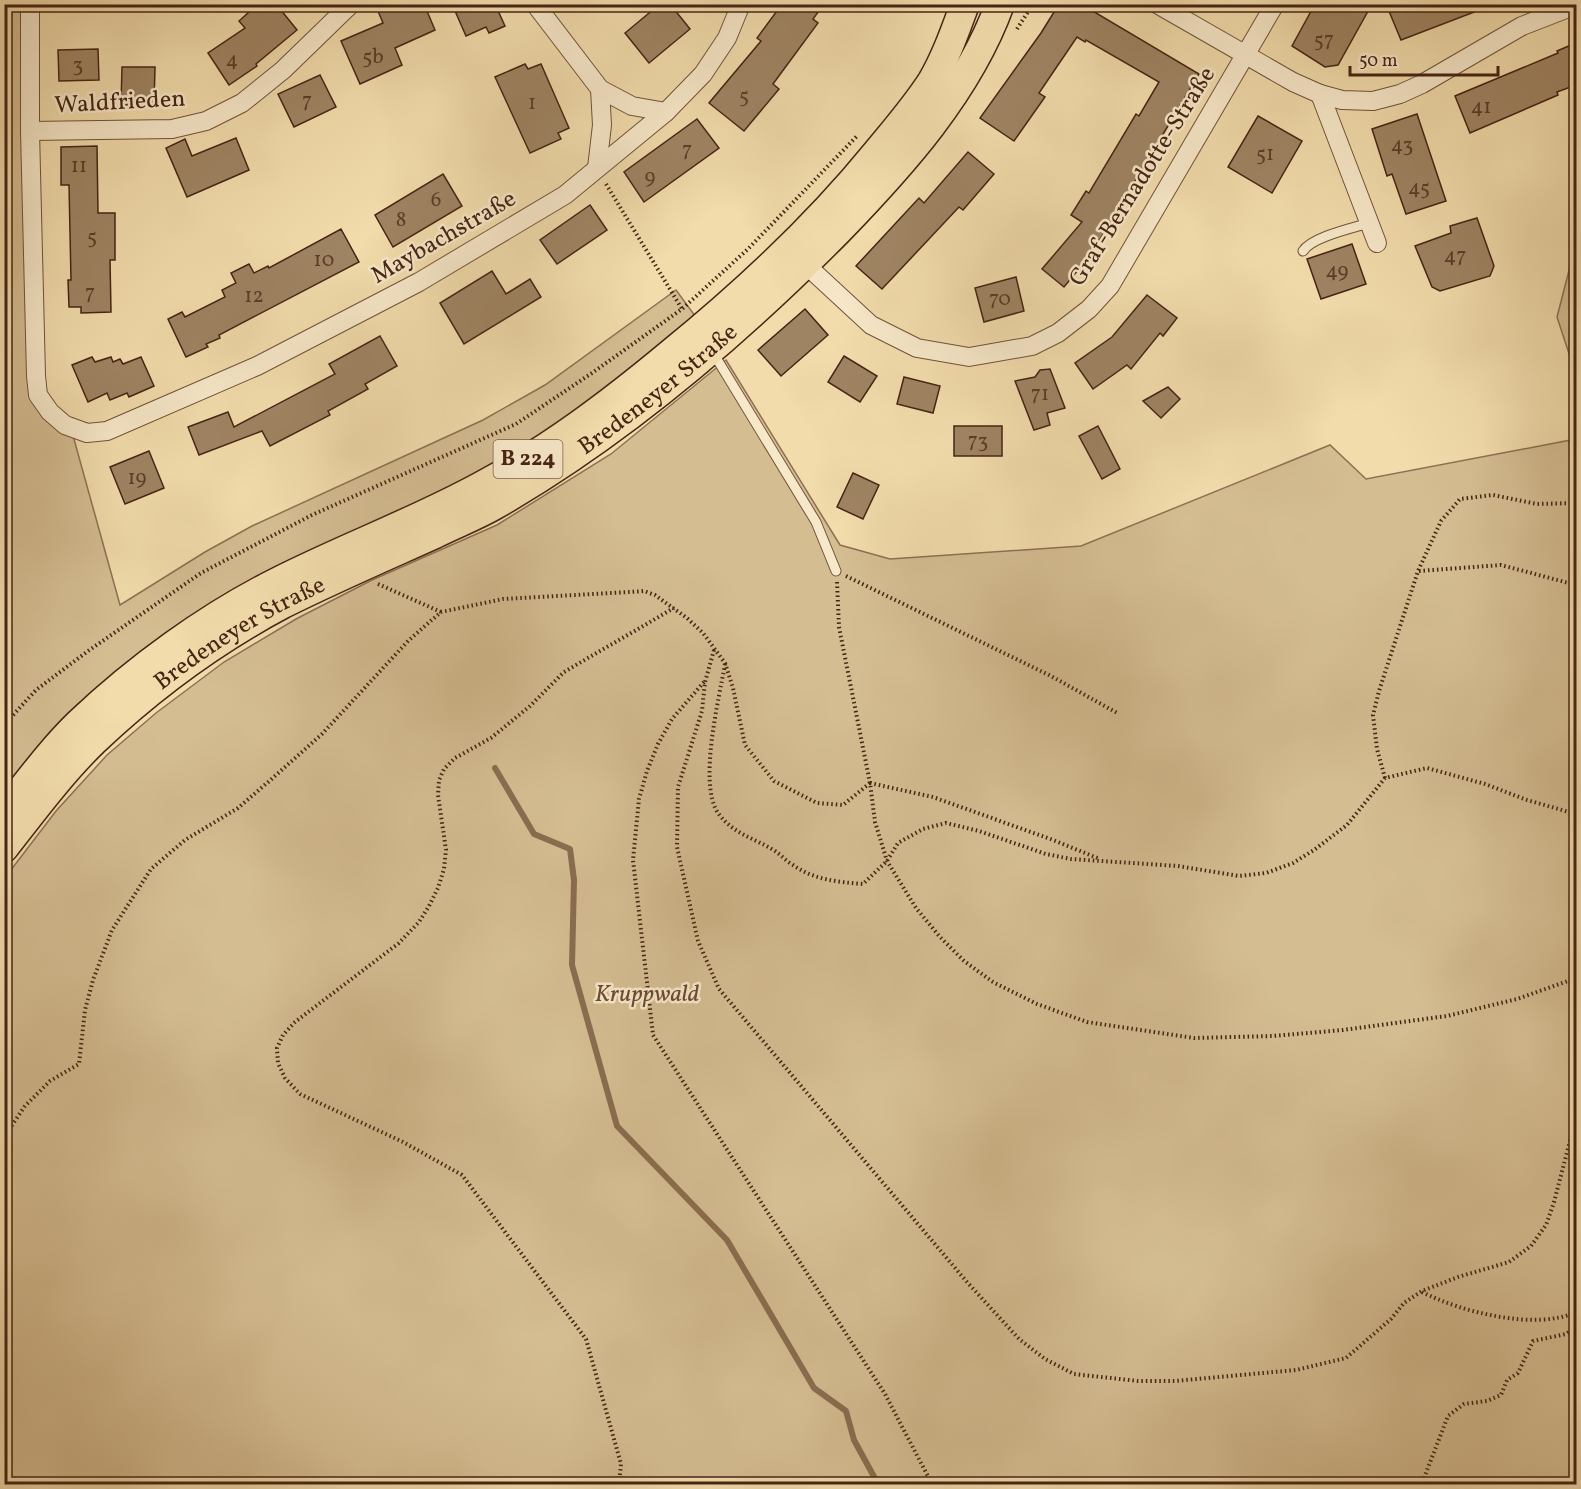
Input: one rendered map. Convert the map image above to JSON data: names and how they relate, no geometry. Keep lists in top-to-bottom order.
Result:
{
  "streets": {
    "main road": ["Bredeneyer Straße", "B 224"],
    "street": ["Waldfrieden", "Graf-Bernadotte-Straße", "Maybachstraße"]
  },
  "crossings": [
    ["Waldfrieden", "Maybachstraße"],
    ["Graf-Bernadotte-Straße", "Bredeneyer Straße"]
  ],
  "parks": ["Kruppwald"],
  "house_numbers": [
    "57",
    "5b",
    "4",
    "3",
    "5",
    "7",
    "1",
    "41",
    "43",
    "7",
    "51",
    "11",
    "9",
    "45",
    "6",
    "8",
    "5",
    "47",
    "10",
    "49",
    "7",
    "12",
    "70",
    "71",
    "73",
    "19"
  ],
  "scale_bar": "50 m"
}
